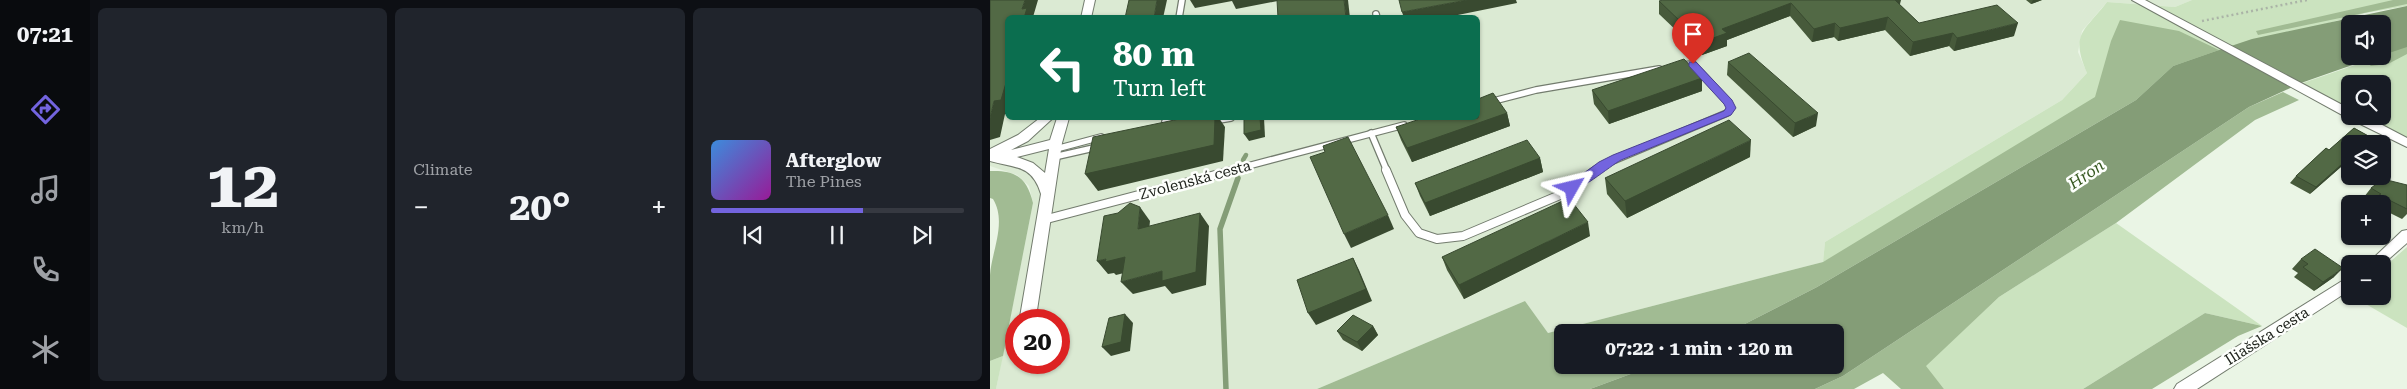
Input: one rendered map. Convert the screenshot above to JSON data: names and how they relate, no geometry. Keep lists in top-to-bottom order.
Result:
{
  "streets": {
    "street": ["Iliašska cesta"],
    "lane": ["Zvolenská cesta"]
  },
  "water": ["Hron"],
  "page": {
    "tabs": "07:21",
    "tile": [
      ["12", "km/h"],
      "Climate"
    ],
    "map_buttons": ["+", "−"],
    "turn": ["80 m", "Turn left"],
    "song": ["Afterglow", "The Pines"],
    "heat": ["−", "20°", "+"],
    "limit": "20",
    "trip": "07:22 · 1 min · 120 m"
  }
}
